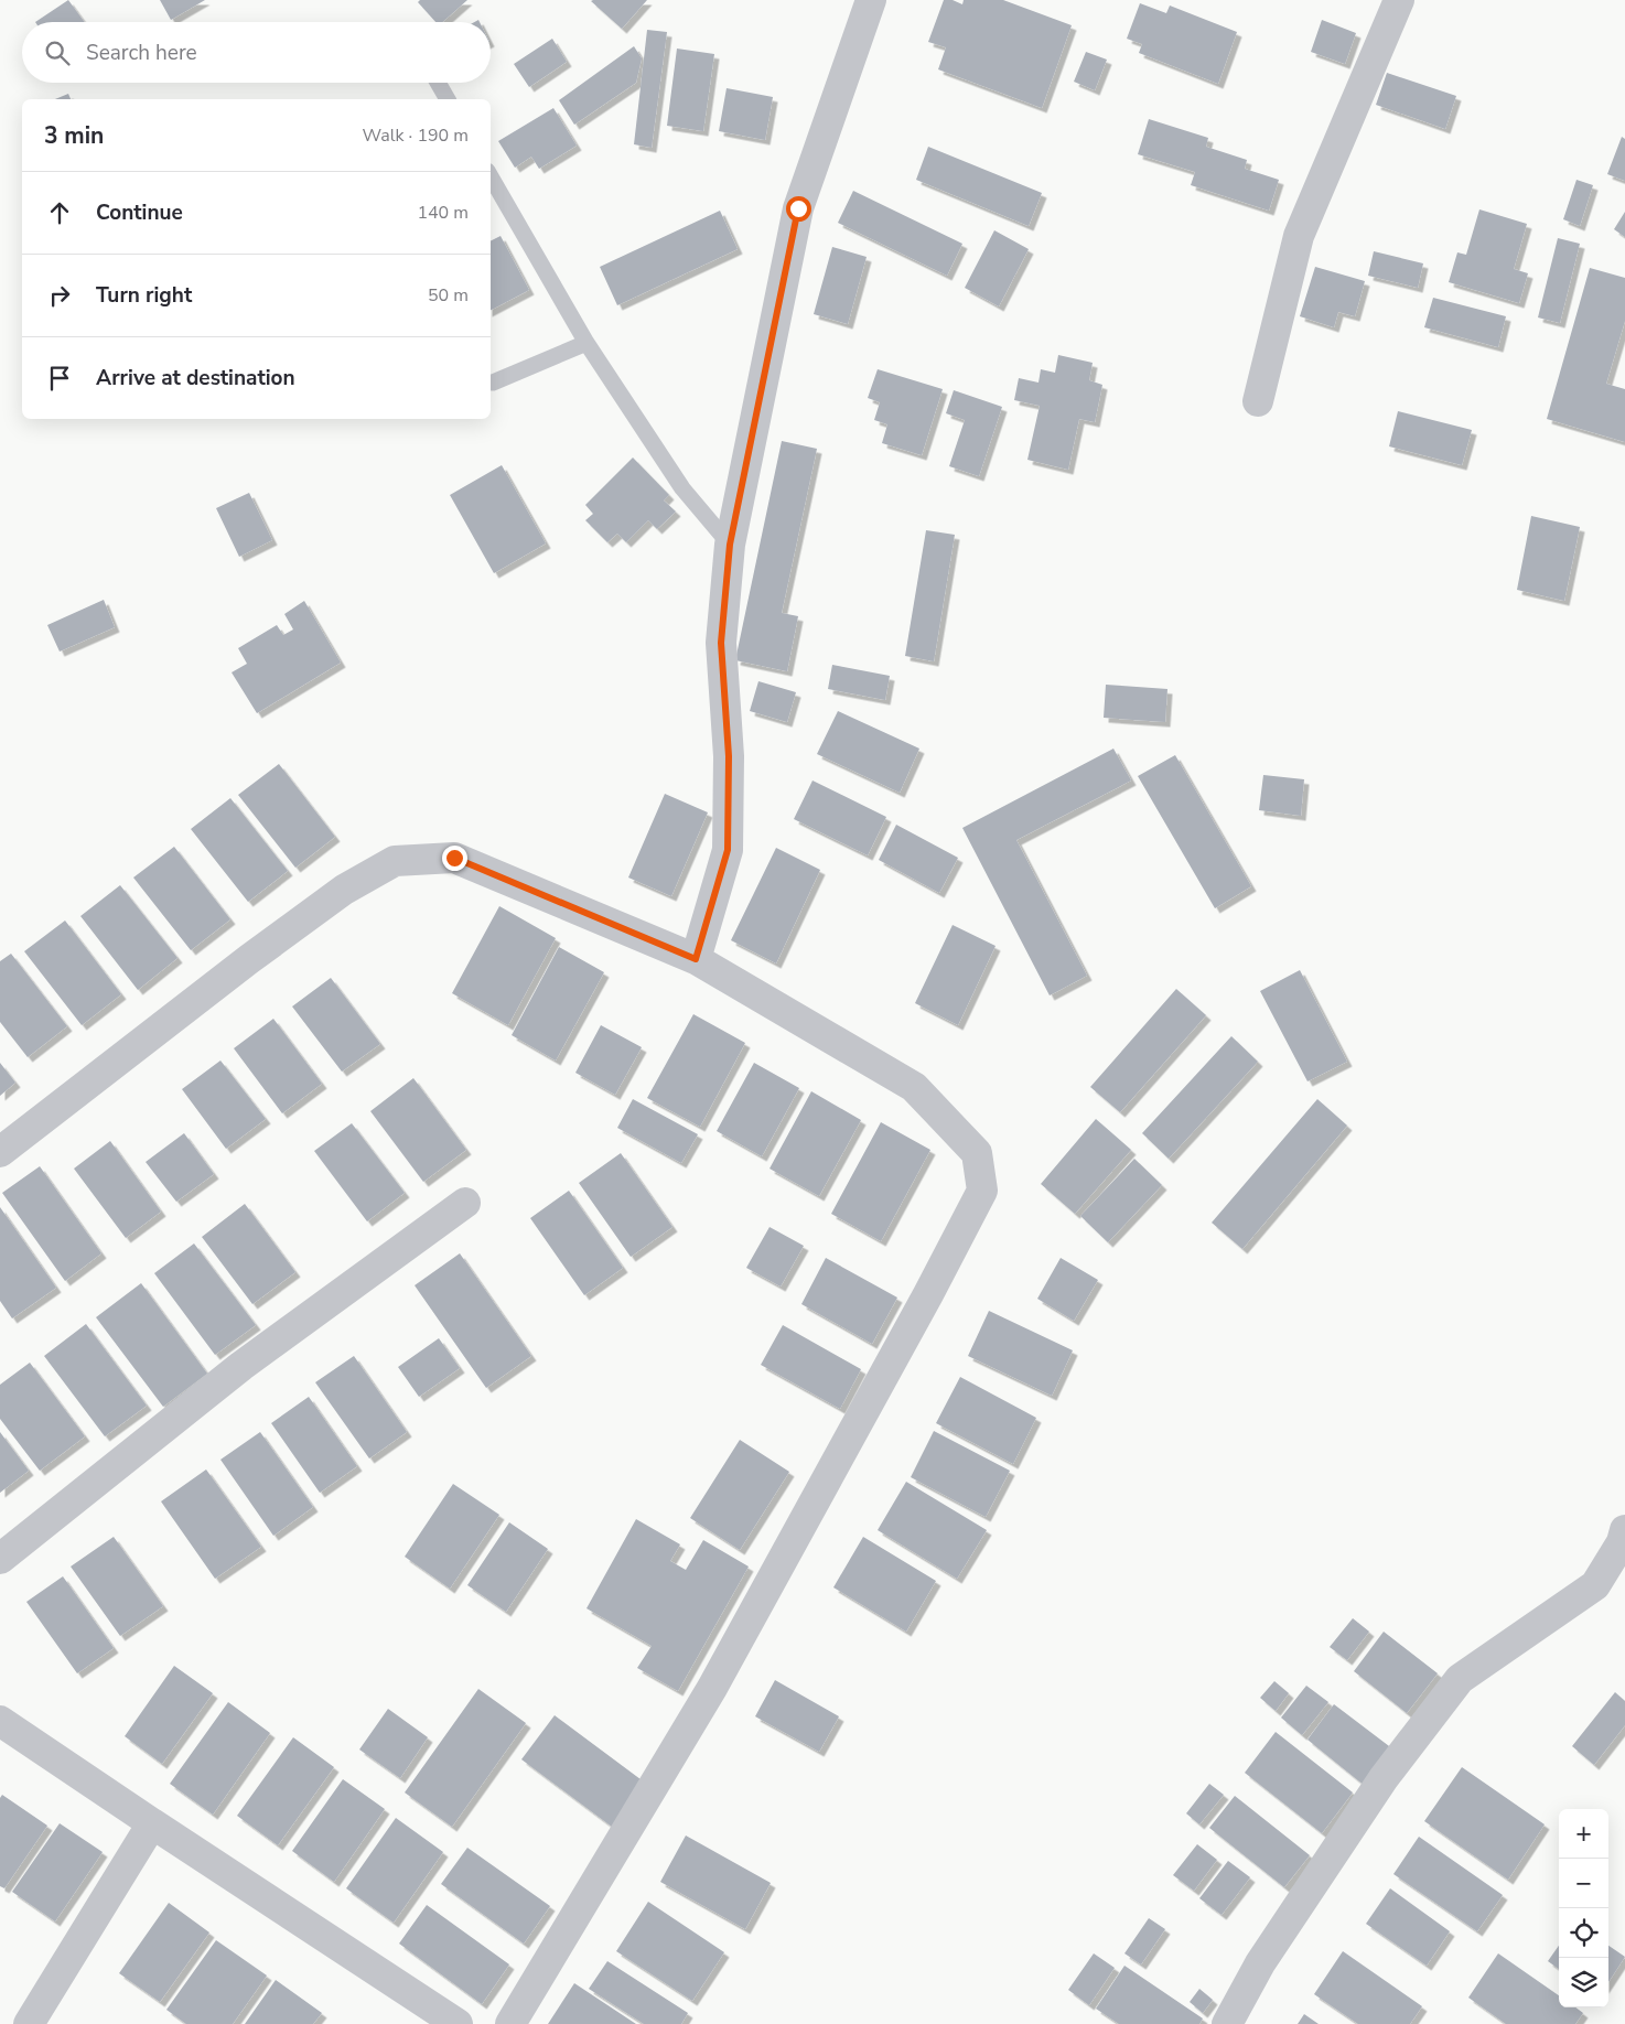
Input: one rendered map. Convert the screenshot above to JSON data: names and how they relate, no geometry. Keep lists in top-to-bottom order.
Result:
{
  "page": {
    "search": "Search here",
    "heading": ["3 min", "Walk · 190 m"],
    "list": [
      ["Continue", "140 m"],
      ["Turn right", "50 m"],
      "Arrive at destination"
    ],
    "map_buttons": ["+", "−"]
  }
}
